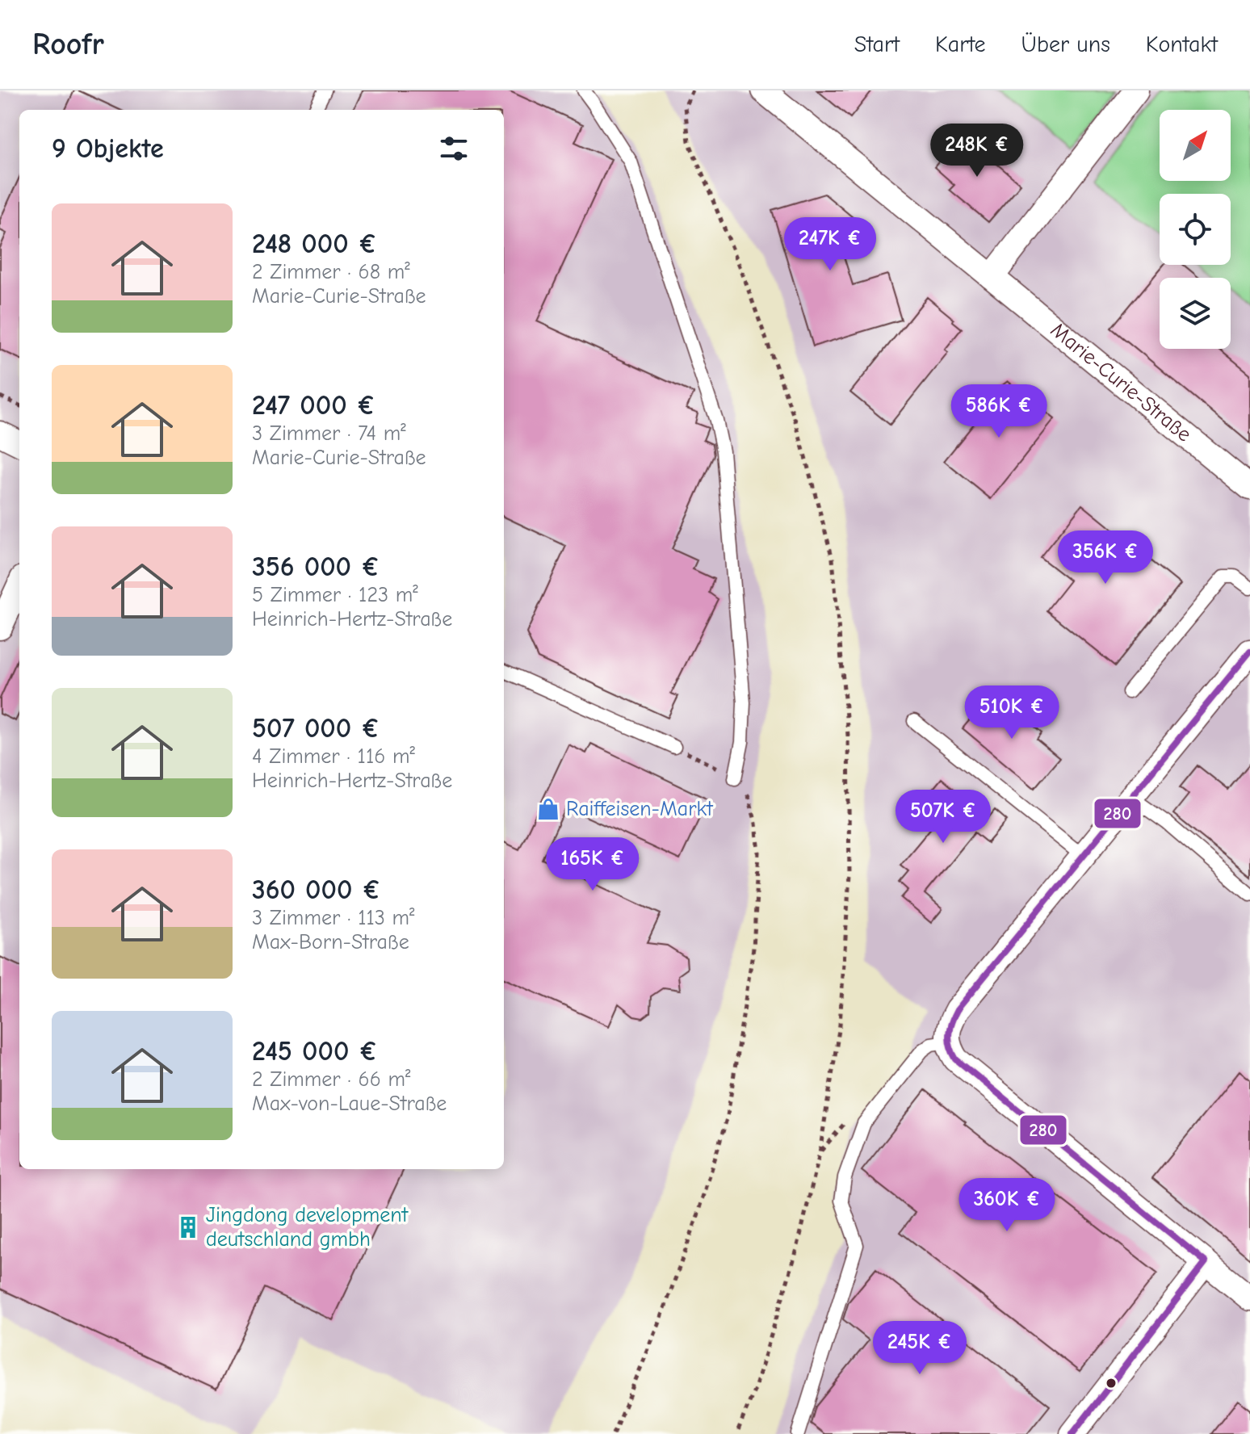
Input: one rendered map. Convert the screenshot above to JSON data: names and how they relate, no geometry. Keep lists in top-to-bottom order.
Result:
{
  "streets": {
    "street": ["Marie-Curie-Straße"]
  },
  "places": {
    "shop": ["Raiffeisen-Markt"],
    "building": ["Jingdong development deutschland gmbh"]
  },
  "lines": ["transit line 280"],
  "north": "top right",
  "page": {
    "header": "Roofr",
    "nav": [
      "Start",
      "Karte",
      "Über uns",
      "Kontakt"
    ],
    "heading": "9 Objekte",
    "price": [
      "248K €",
      "247K €",
      "586K €",
      "356K €",
      "510K €",
      "507K €",
      "165K €",
      "360K €",
      "245K €"
    ],
    "list": [
      {
        "name": "248 000 €",
        "note": "2 Zimmer · 68 m² · Marie-Curie-Straße"
      },
      {
        "name": "247 000 €",
        "note": "3 Zimmer · 74 m² · Marie-Curie-Straße"
      },
      {
        "name": "356 000 €",
        "note": "5 Zimmer · 123 m² · Heinrich-Hertz-Straße"
      },
      {
        "name": "507 000 €",
        "note": "4 Zimmer · 116 m² · Heinrich-Hertz-Straße"
      },
      {
        "name": "360 000 €",
        "note": "3 Zimmer · 113 m² · Max-Born-Straße"
      },
      {
        "name": "245 000 €",
        "note": "2 Zimmer · 66 m² · Max-von-Laue-Straße"
      }
    ]
  }
}
